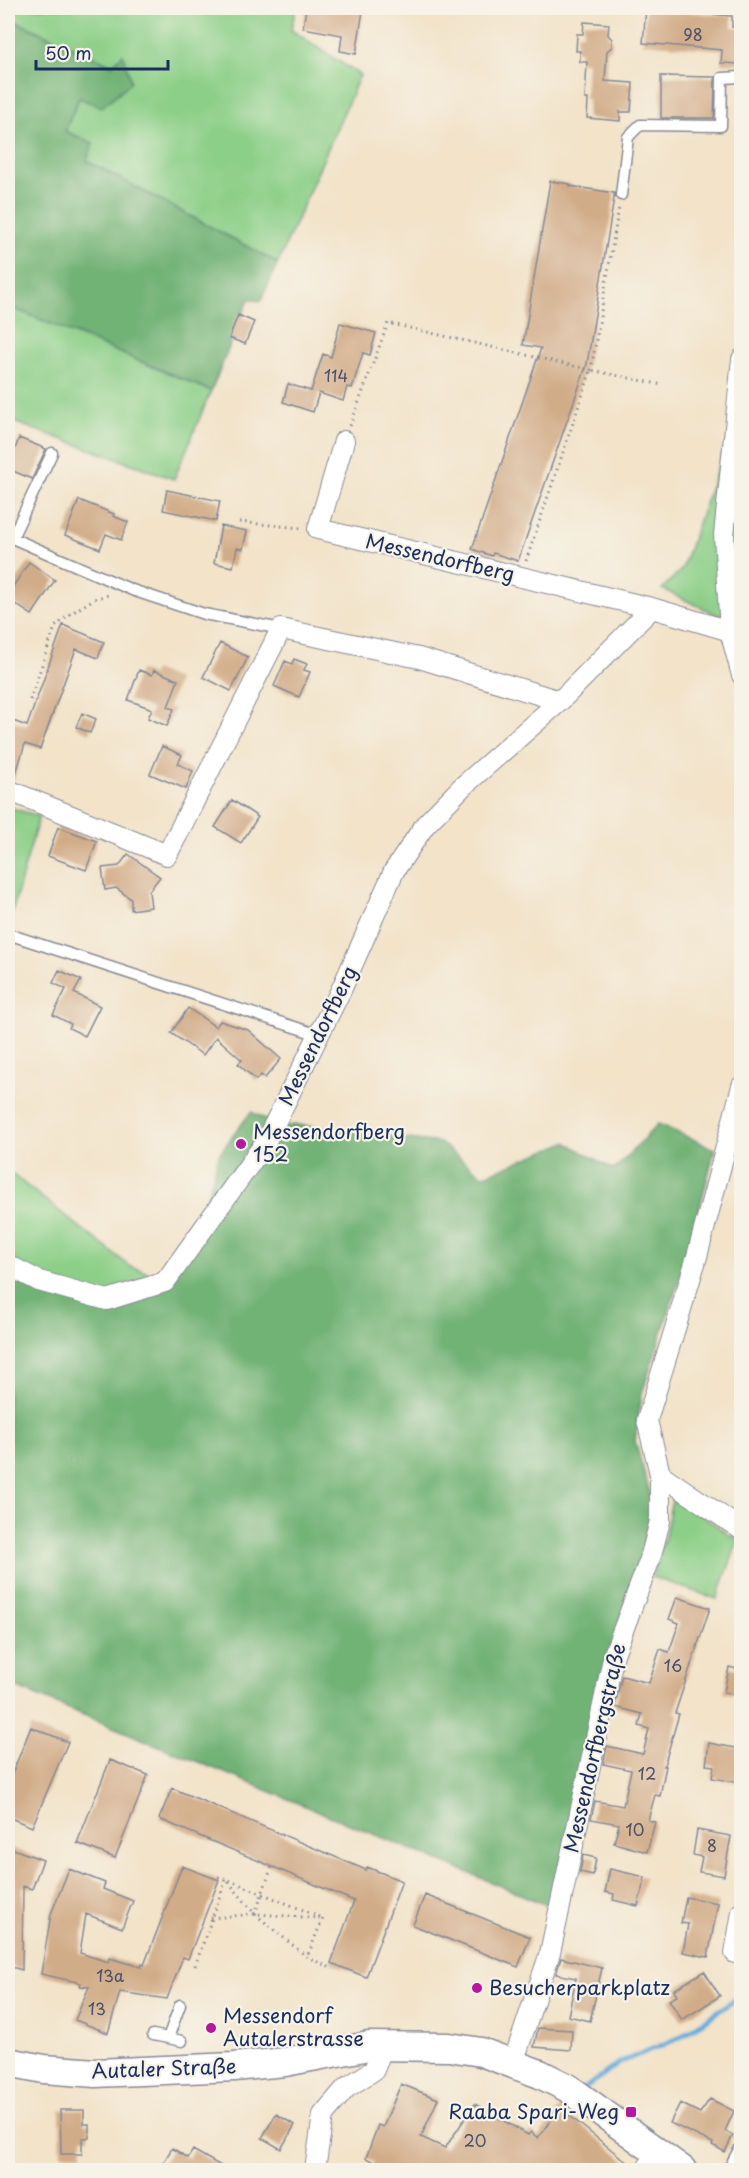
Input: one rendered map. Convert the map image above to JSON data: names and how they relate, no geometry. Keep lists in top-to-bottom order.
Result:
{
  "streets": {
    "main road": ["Autaler Straße"],
    "street": ["Messendorfberg", "Messendorfbergstraße"]
  },
  "crossings": [
    ["Messendorfbergstraße", "Autaler Straße"]
  ],
  "places": {
    "other": ["Messendorfberg 152", "Besucherparkplatz", "Messendorf Autalerstrasse"],
    "transit": ["Raaba Spari-Weg"]
  },
  "house_numbers": [
    "98",
    "114",
    "16",
    "12",
    "10",
    "8",
    "13a",
    "13",
    "20"
  ],
  "scale_bar": "50 m"
}
